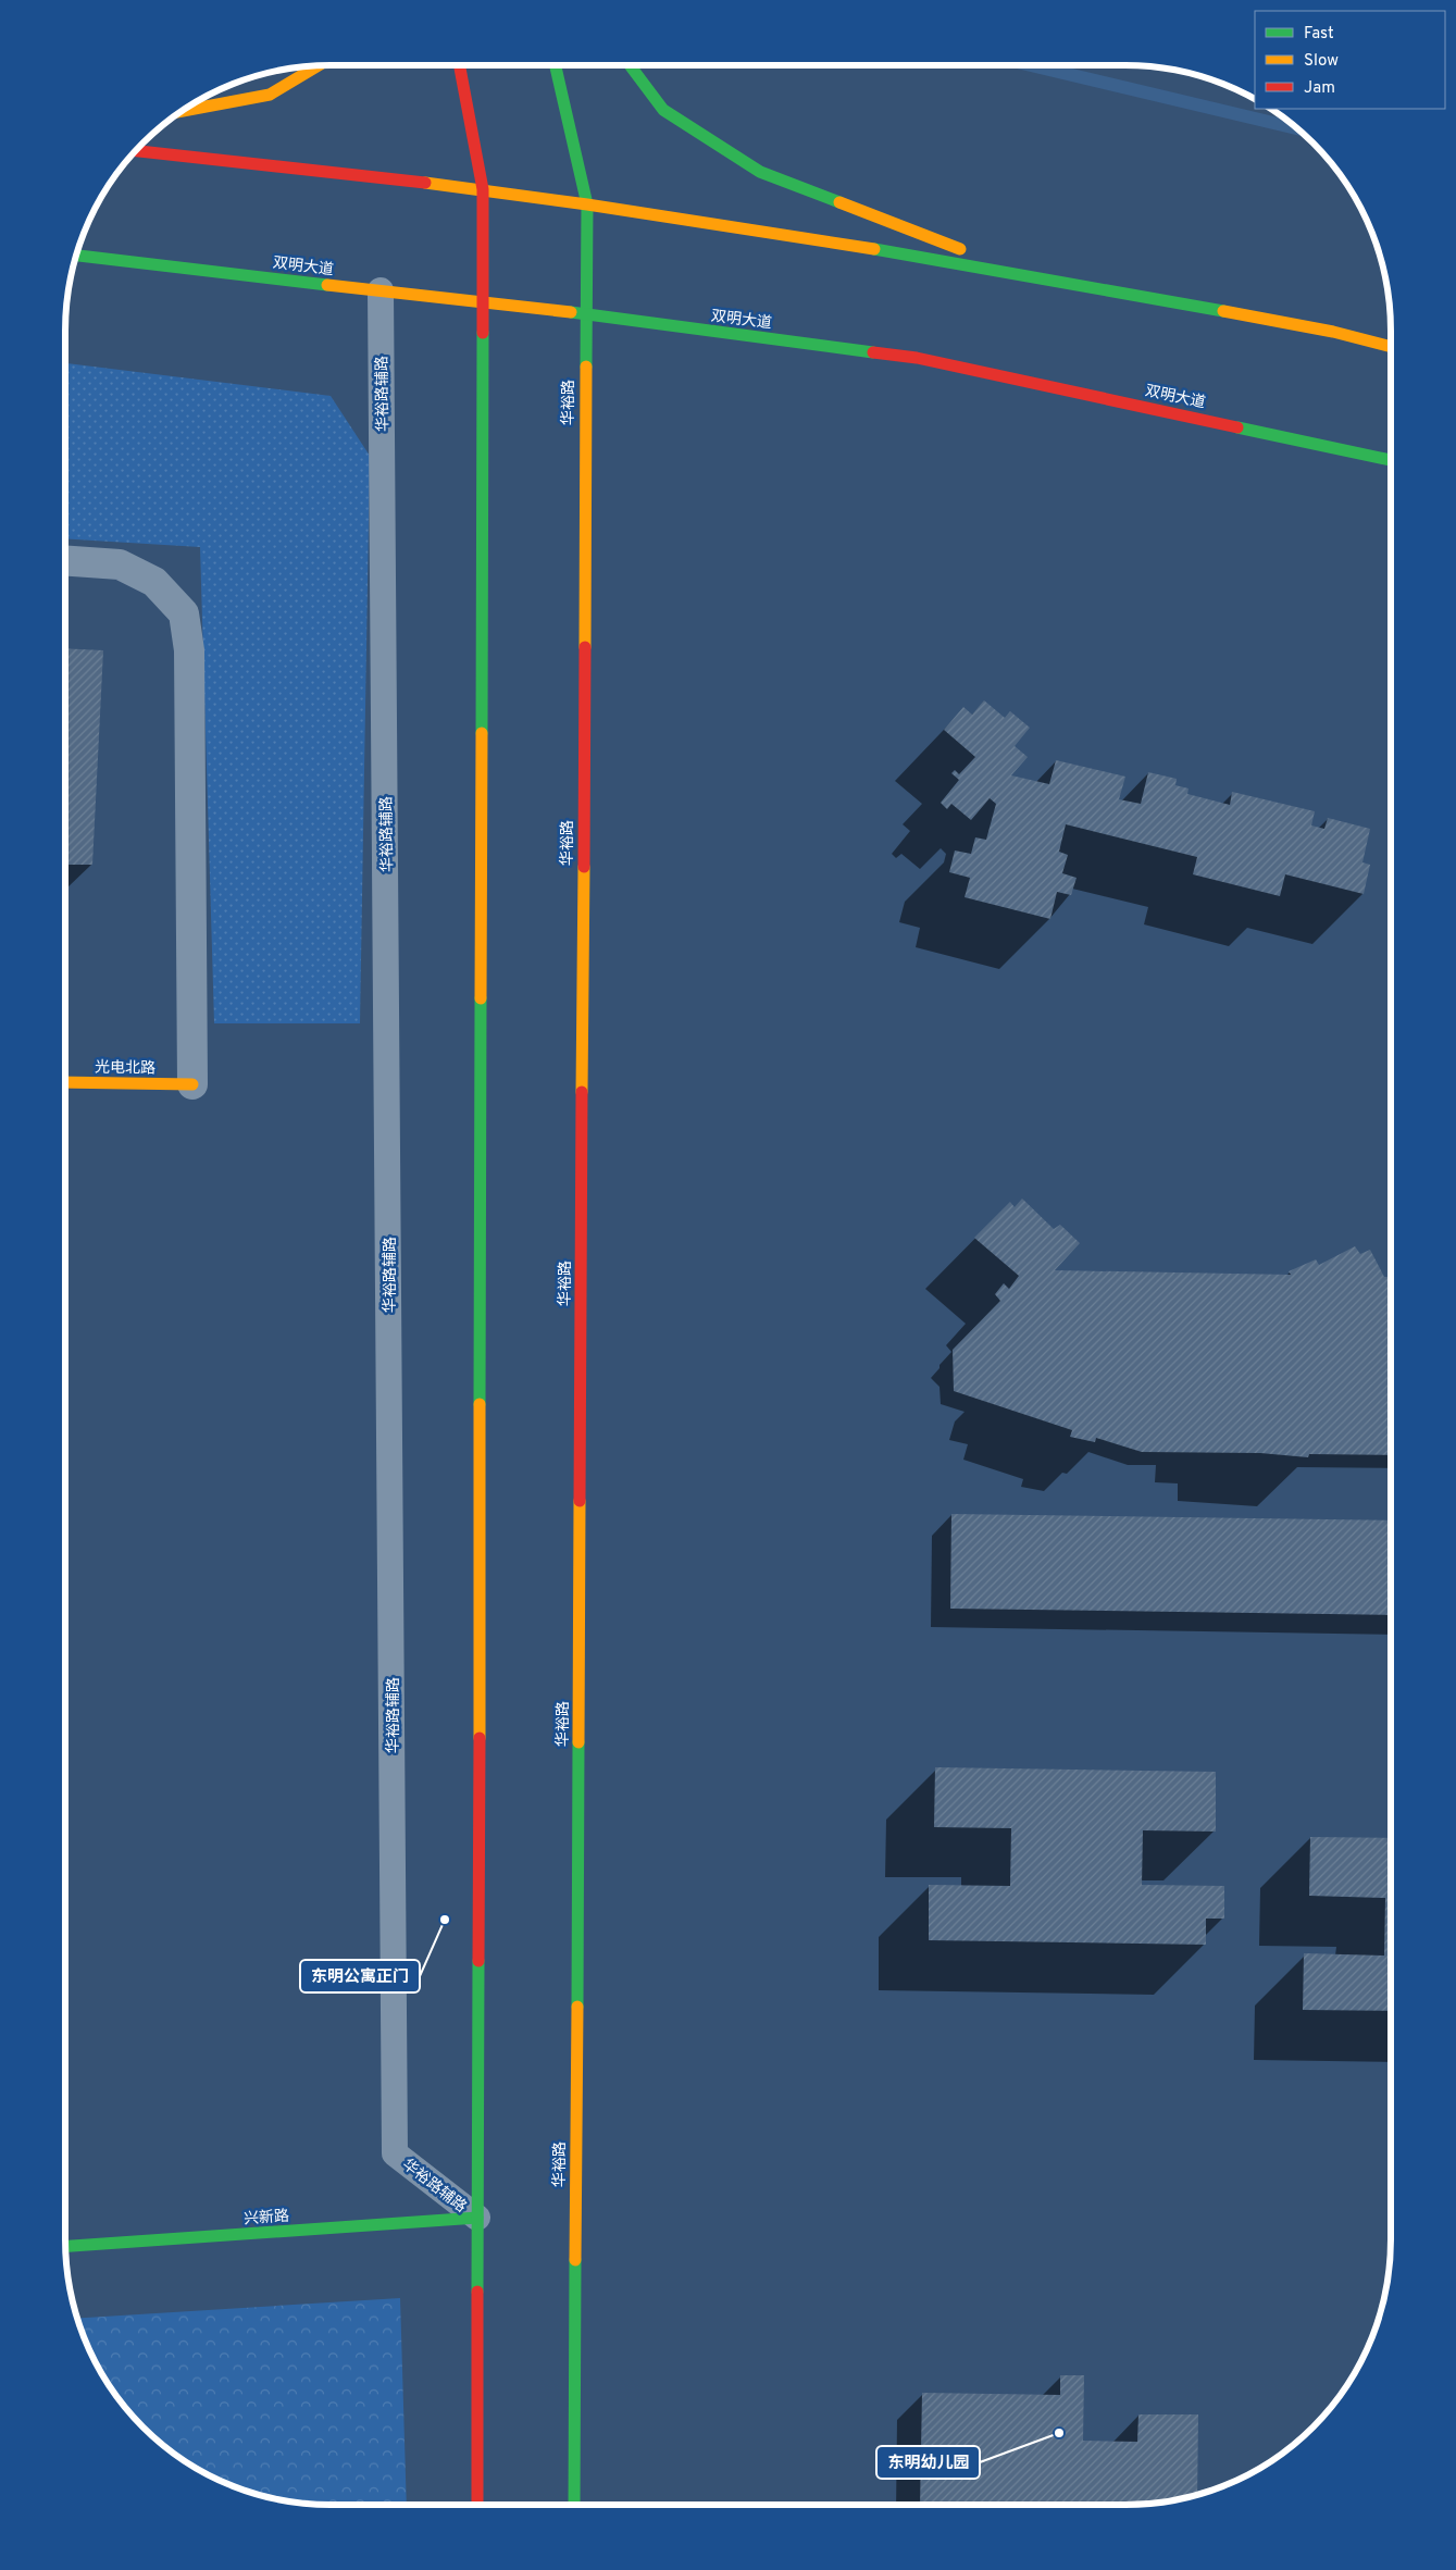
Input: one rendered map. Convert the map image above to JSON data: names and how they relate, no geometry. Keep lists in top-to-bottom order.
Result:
{
  "streets": {
    "main road": [
      "双明大道",
      "华裕路",
      "光电北路",
      "兴新路"
    ],
    "lane": ["华裕路辅路"]
  },
  "crossings": [
    ["双明大道", "华裕路辅路"],
    ["双明大道", "华裕路"],
    ["华裕路辅路", "兴新路"]
  ],
  "places": ["东明公寓正门", "东明幼儿园"],
  "legend": ["Fast", "Slow", "Jam"]
}
